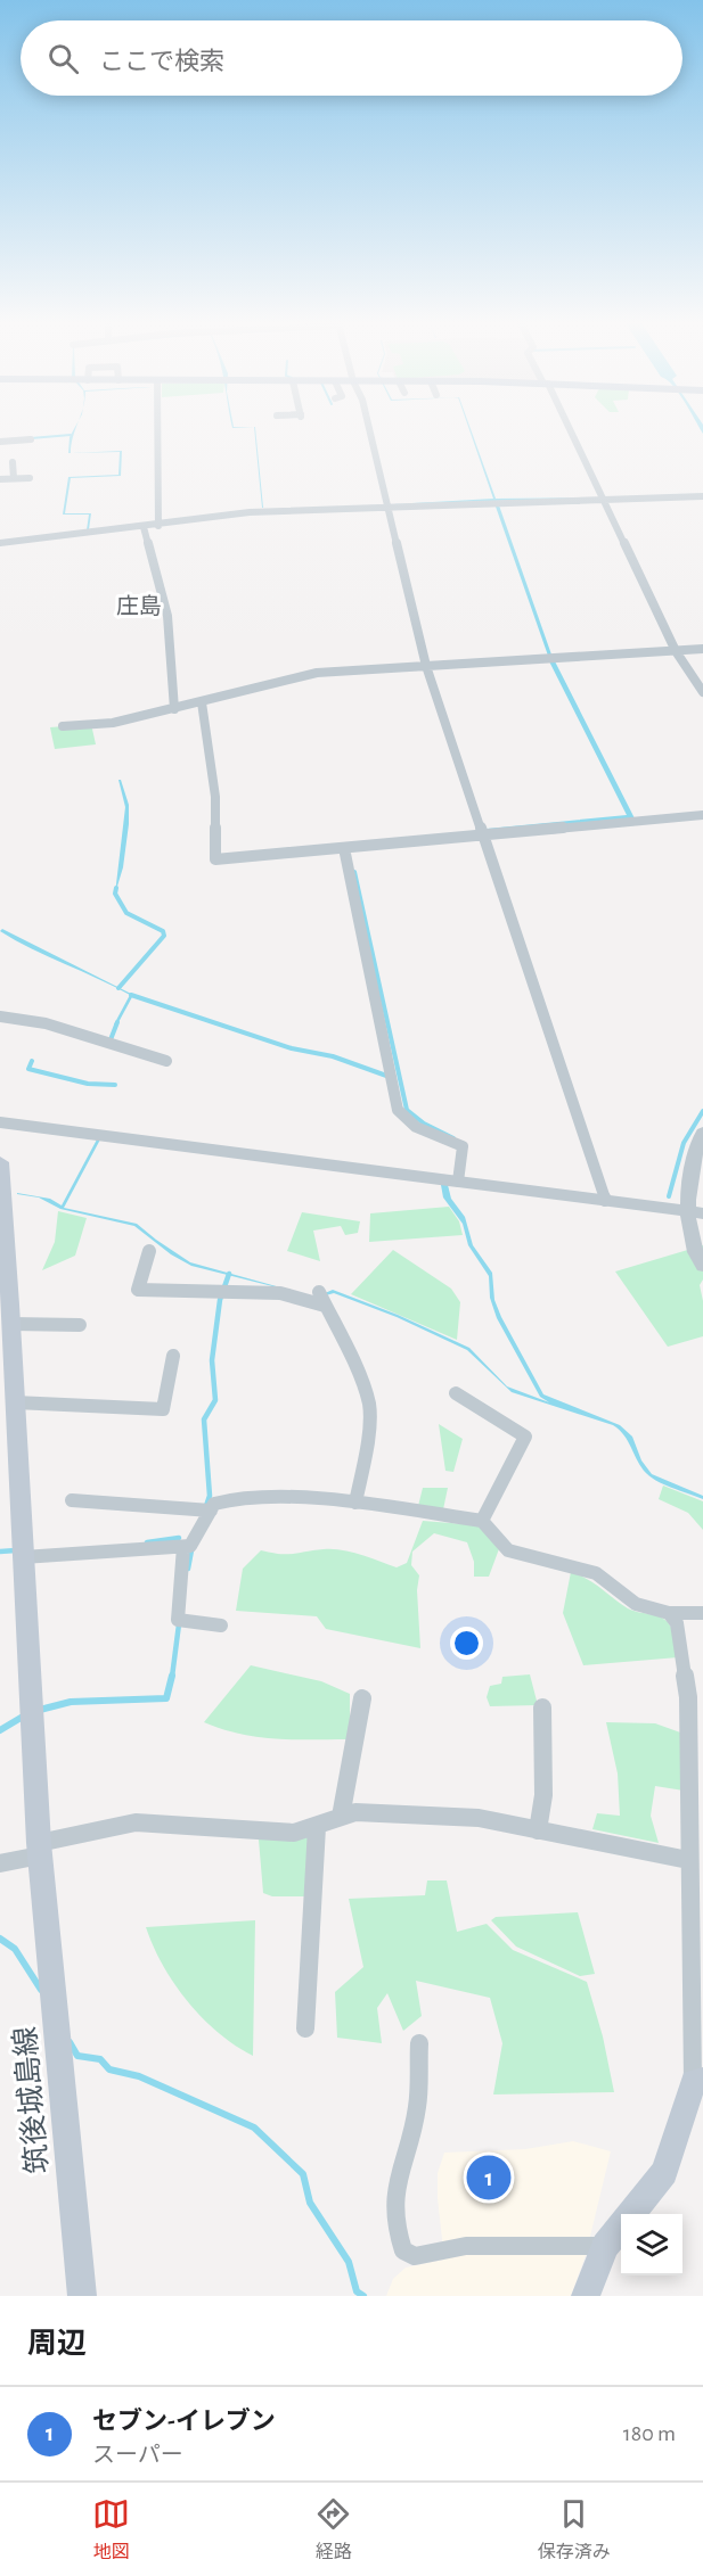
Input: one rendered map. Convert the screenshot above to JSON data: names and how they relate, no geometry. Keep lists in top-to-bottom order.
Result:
{
  "streets": {
    "main road": ["筑後城島線"]
  },
  "districts": ["庄島"],
  "page": {
    "search": "ここで検索",
    "pins": "1",
    "heading": "周辺",
    "list": [
      {
        "mark": "1",
        "name": "セブン-イレブン",
        "note": "スーパー",
        "value": "180 m"
      }
    ],
    "nav": ["地図", "経路", "保存済み"]
  }
}
